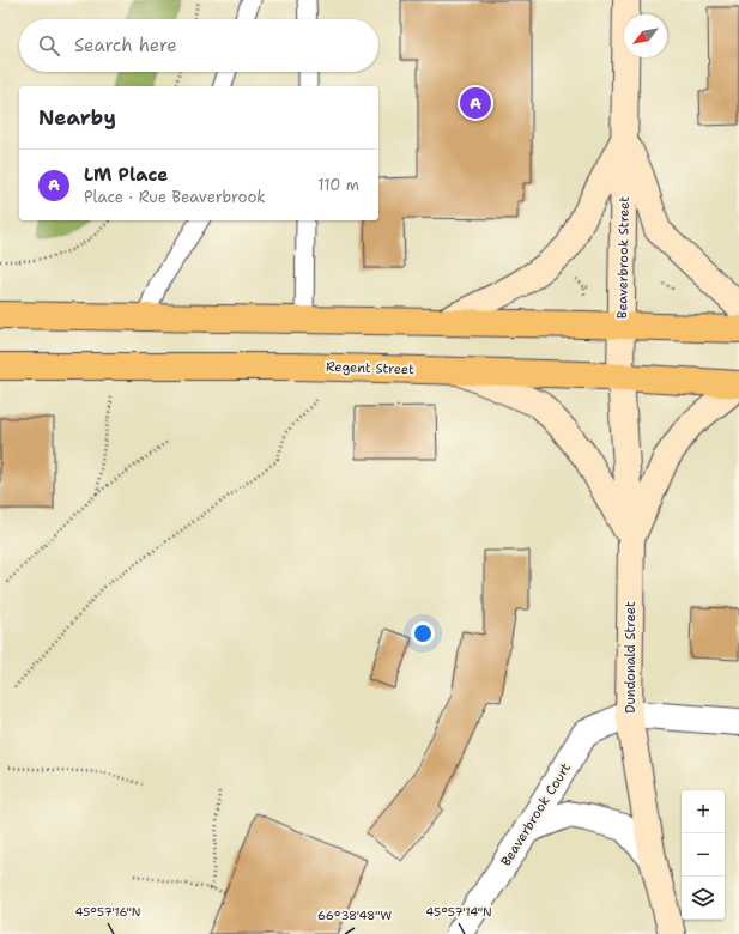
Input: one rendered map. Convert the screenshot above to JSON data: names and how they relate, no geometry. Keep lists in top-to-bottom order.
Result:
{
  "streets": {
    "main road": ["Regent Street"],
    "street": ["Beaverbrook Street", "Dundonald Street", "Beaverbrook Court"]
  },
  "crossings": [
    ["Beaverbrook Street", "Regent Street"],
    ["Beaverbrook Street", "Dundonald Street"],
    ["Regent Street", "Dundonald Street"],
    ["Dundonald Street", "Beaverbrook Court"]
  ],
  "north": "bottom left",
  "page": {
    "search": "Search here",
    "pins": "A",
    "heading": "Nearby",
    "list": [
      {
        "mark": "A",
        "name": "LM Place",
        "note": "Place · Rue Beaverbrook",
        "value": "110 m"
      }
    ],
    "map_buttons": ["+", "−"]
  },
  "coordinates": ["45°57'16\"N", "45°57'14\"N", "66°38'48\"W"]
}
